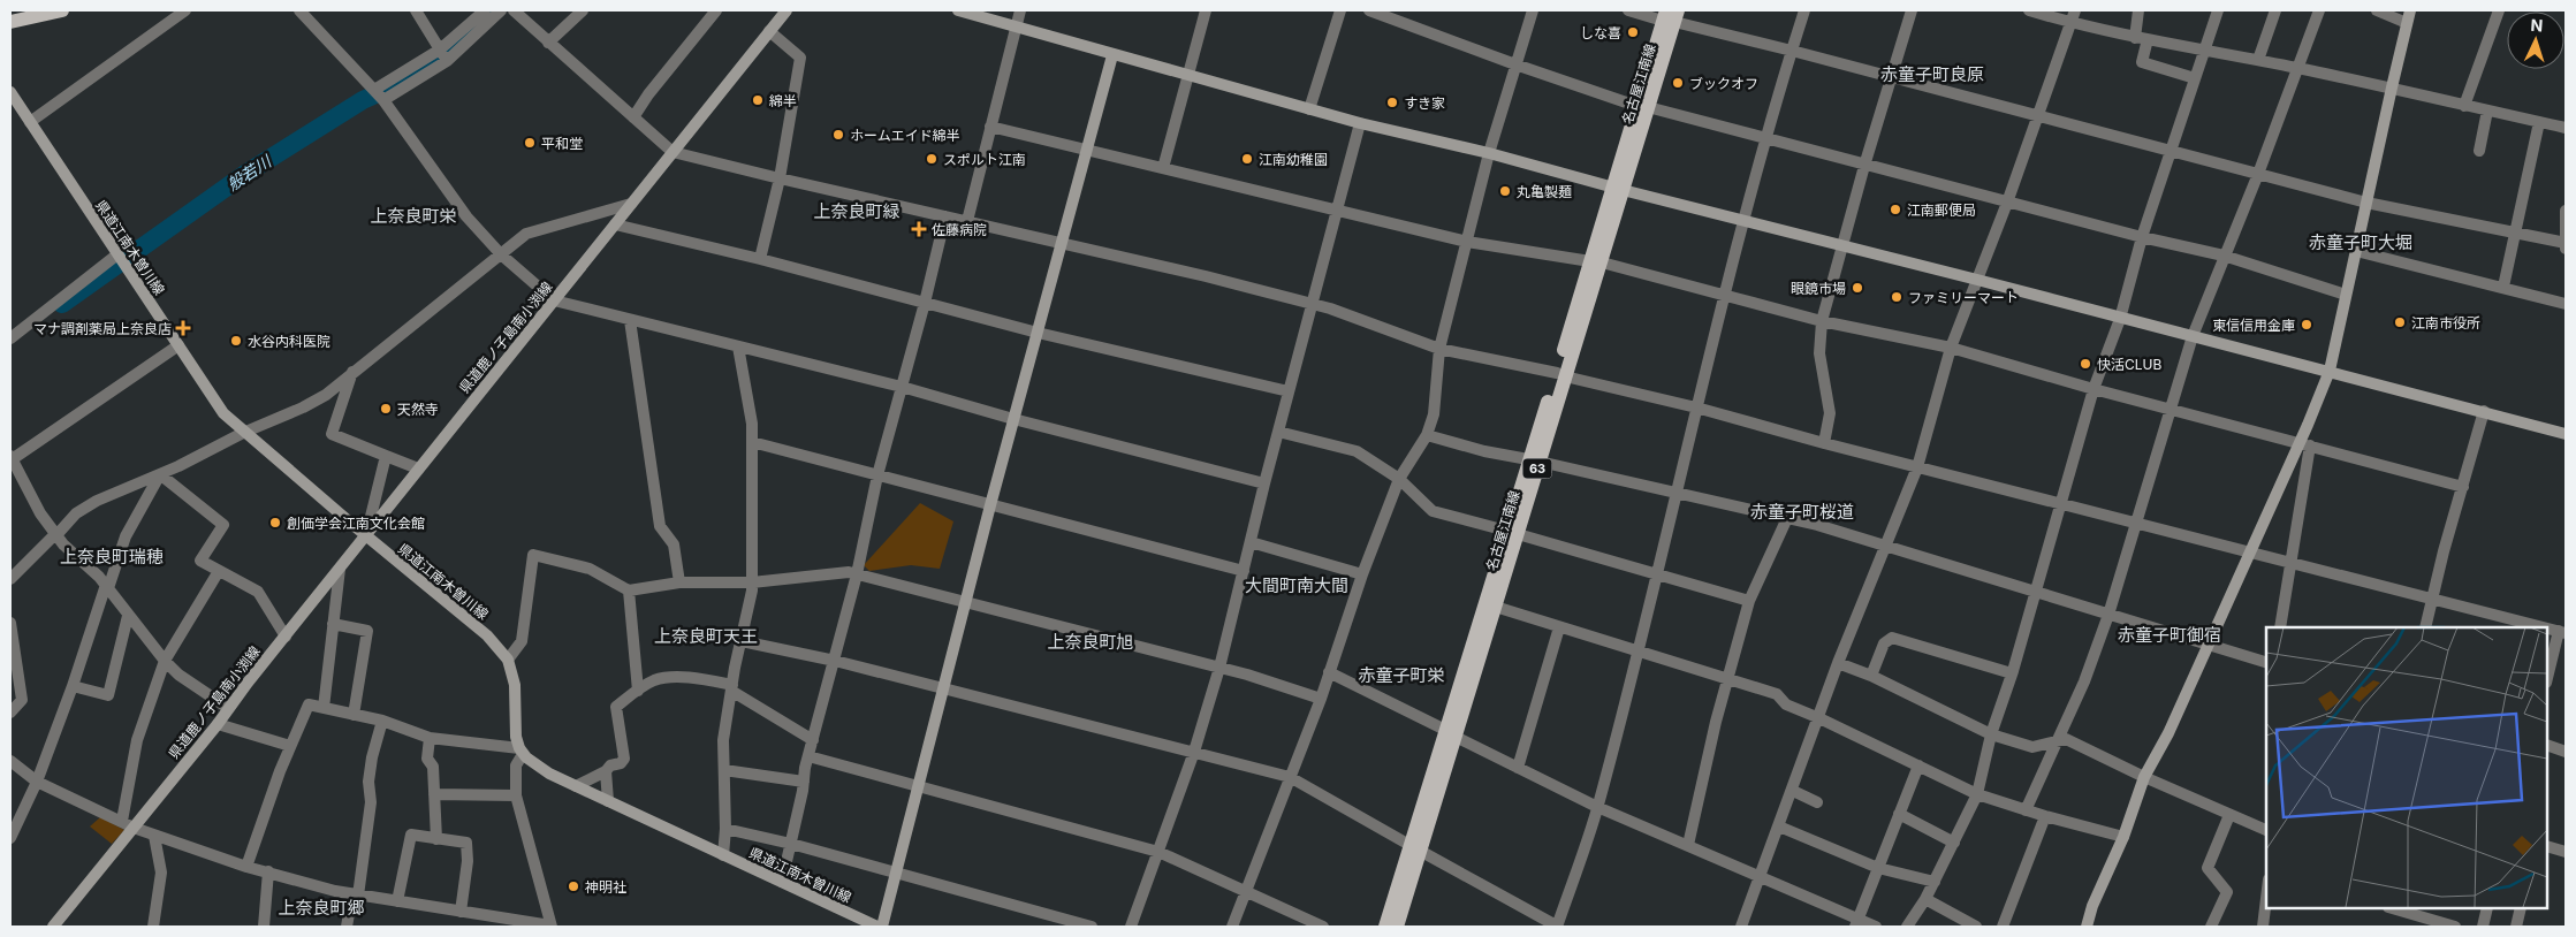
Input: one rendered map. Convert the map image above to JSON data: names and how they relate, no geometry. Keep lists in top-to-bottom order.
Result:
{
  "streets": {
    "main road": ["名古屋江南線", "63"],
    "street": ["県道江南木曽川線", "県道鹿ノ子島南小渕線"]
  },
  "crossings": [
    ["県道江南木曽川線", "県道鹿ノ子島南小渕線"]
  ],
  "districts": [
    "赤童子町良原",
    "上奈良町緑",
    "上奈良町栄",
    "赤童子町大堀",
    "赤童子町桜道",
    "上奈良町瑞穂",
    "大間町南大間",
    "赤童子町御宿",
    "上奈良町天王",
    "上奈良町旭",
    "赤童子町栄",
    "上奈良町郷"
  ],
  "water": ["般若川"],
  "places": {
    "other": [
      "しな喜",
      "ブックオフ",
      "綿半",
      "すき家",
      "ホームエイド綿半",
      "平和堂",
      "スポルト江南",
      "江南幼稚園",
      "丸亀製麺",
      "江南郵便局",
      "眼鏡市場",
      "ファミリーマート",
      "江南市役所",
      "東信信用金庫",
      "水谷内科医院",
      "快活CLUB",
      "天然寺",
      "創価学会江南文化会館",
      "神明社"
    ],
    "health": ["佐藤病院", "マナ調剤薬局上奈良店"]
  },
  "north": "top"
}
